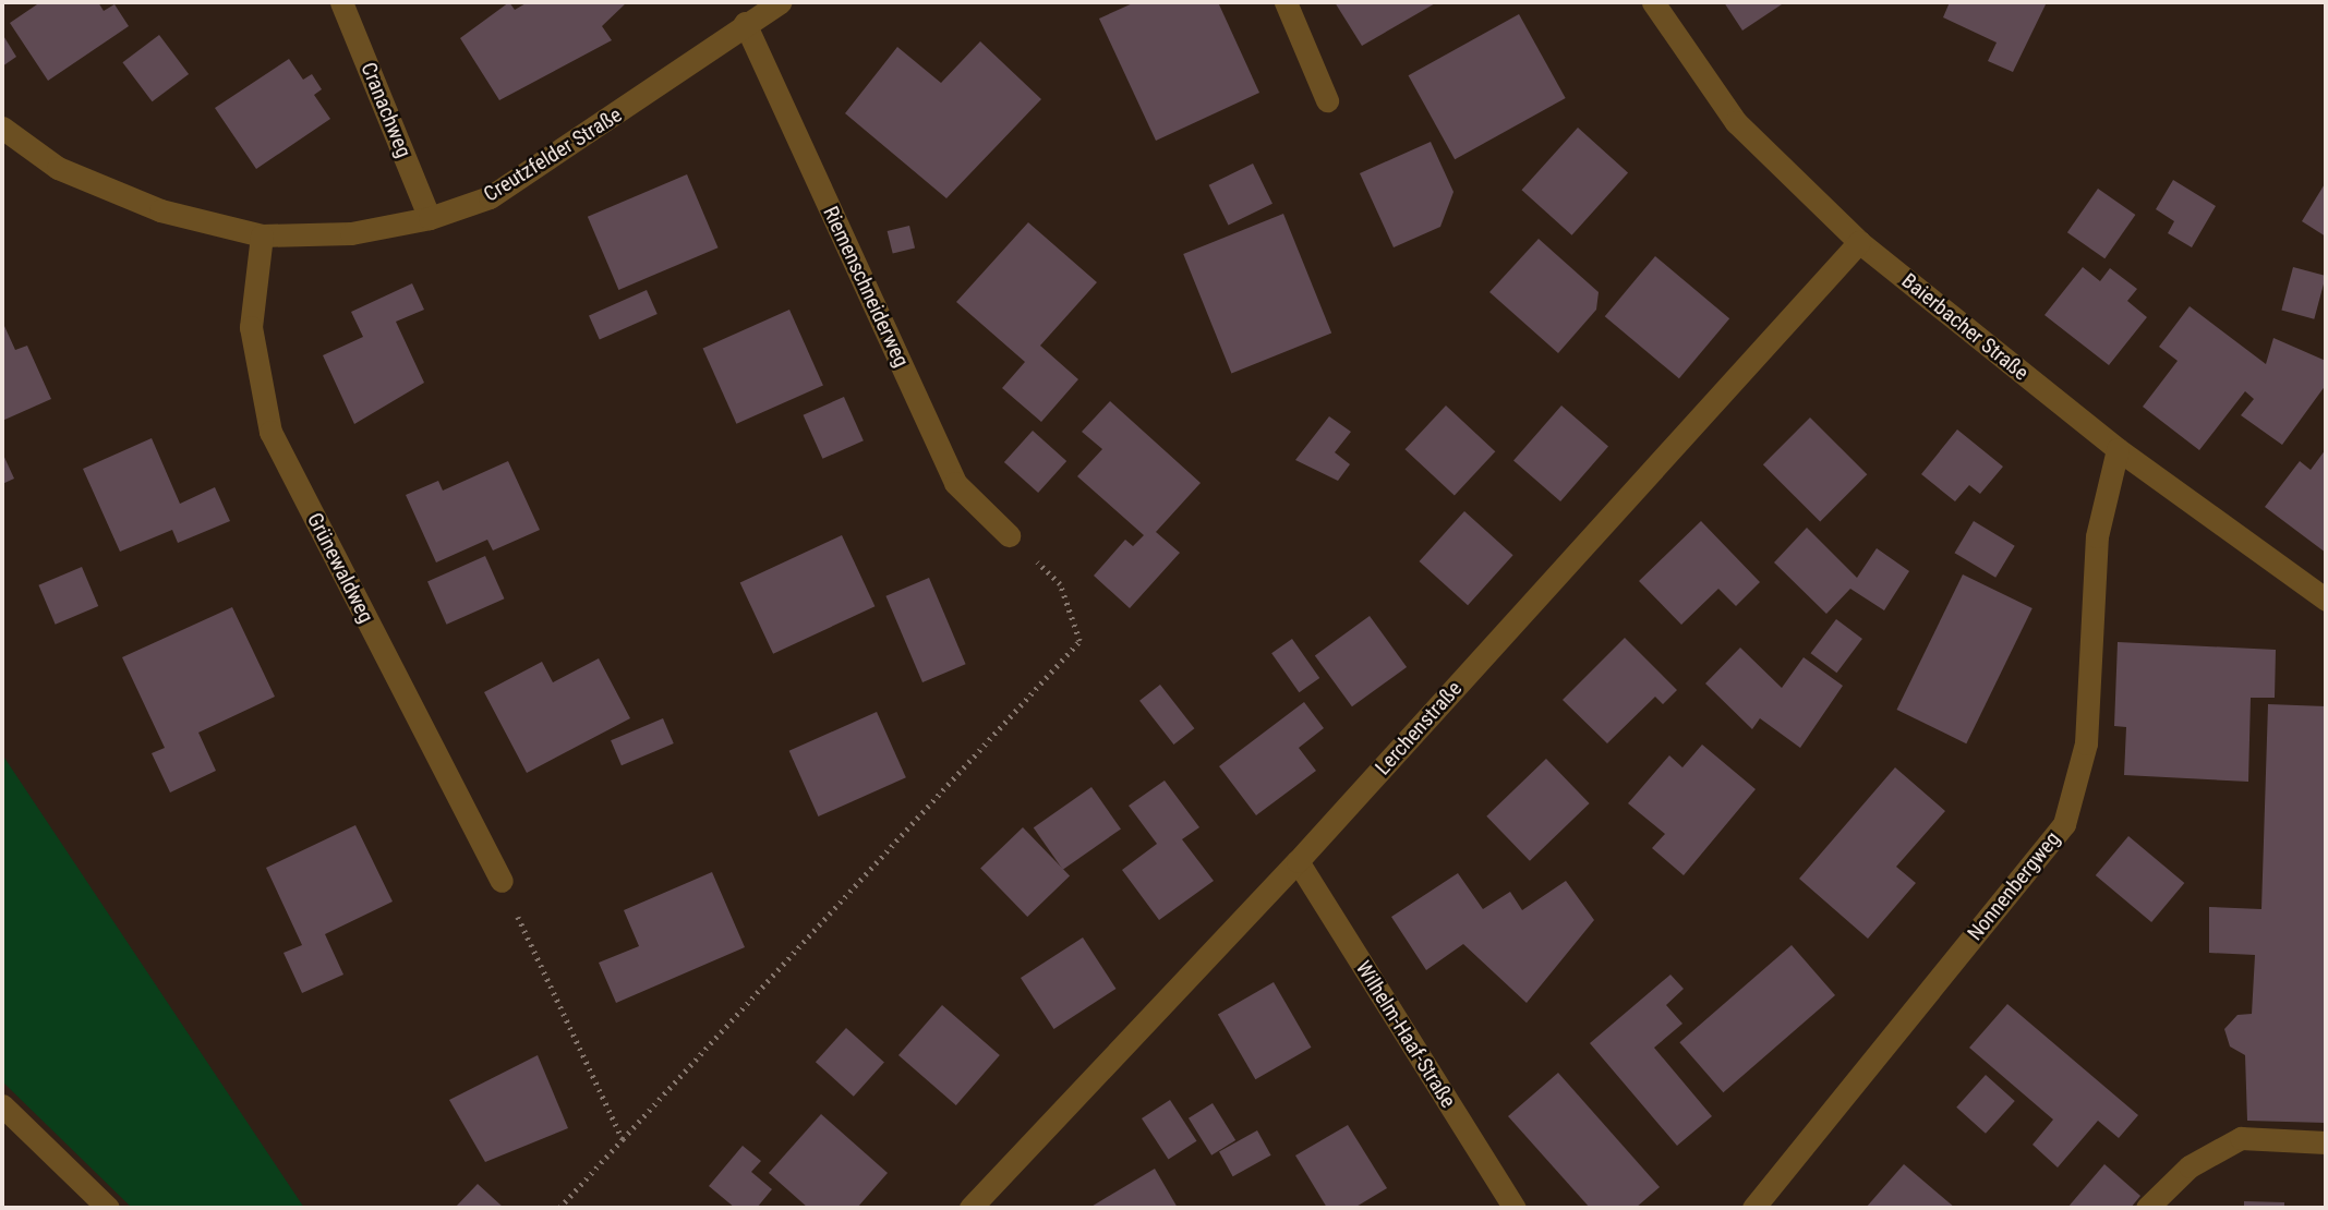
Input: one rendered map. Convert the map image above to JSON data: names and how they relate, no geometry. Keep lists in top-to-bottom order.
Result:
{
  "streets": {
    "street": [
      "Cranachweg",
      "Creutzfelder Straße",
      "Riemenschneiderweg",
      "Baierbacher Straße",
      "Grünewaldweg",
      "Lerchenstraße",
      "Nonnenbergweg",
      "Wilhelm-Haaf-Straße"
    ]
  },
  "crossings": [
    ["Cranachweg", "Creutzfelder Straße"],
    ["Creutzfelder Straße", "Riemenschneiderweg"],
    ["Creutzfelder Straße", "Grünewaldweg"],
    ["Baierbacher Straße", "Lerchenstraße"],
    ["Baierbacher Straße", "Nonnenbergweg"],
    ["Lerchenstraße", "Wilhelm-Haaf-Straße"]
  ]
}
